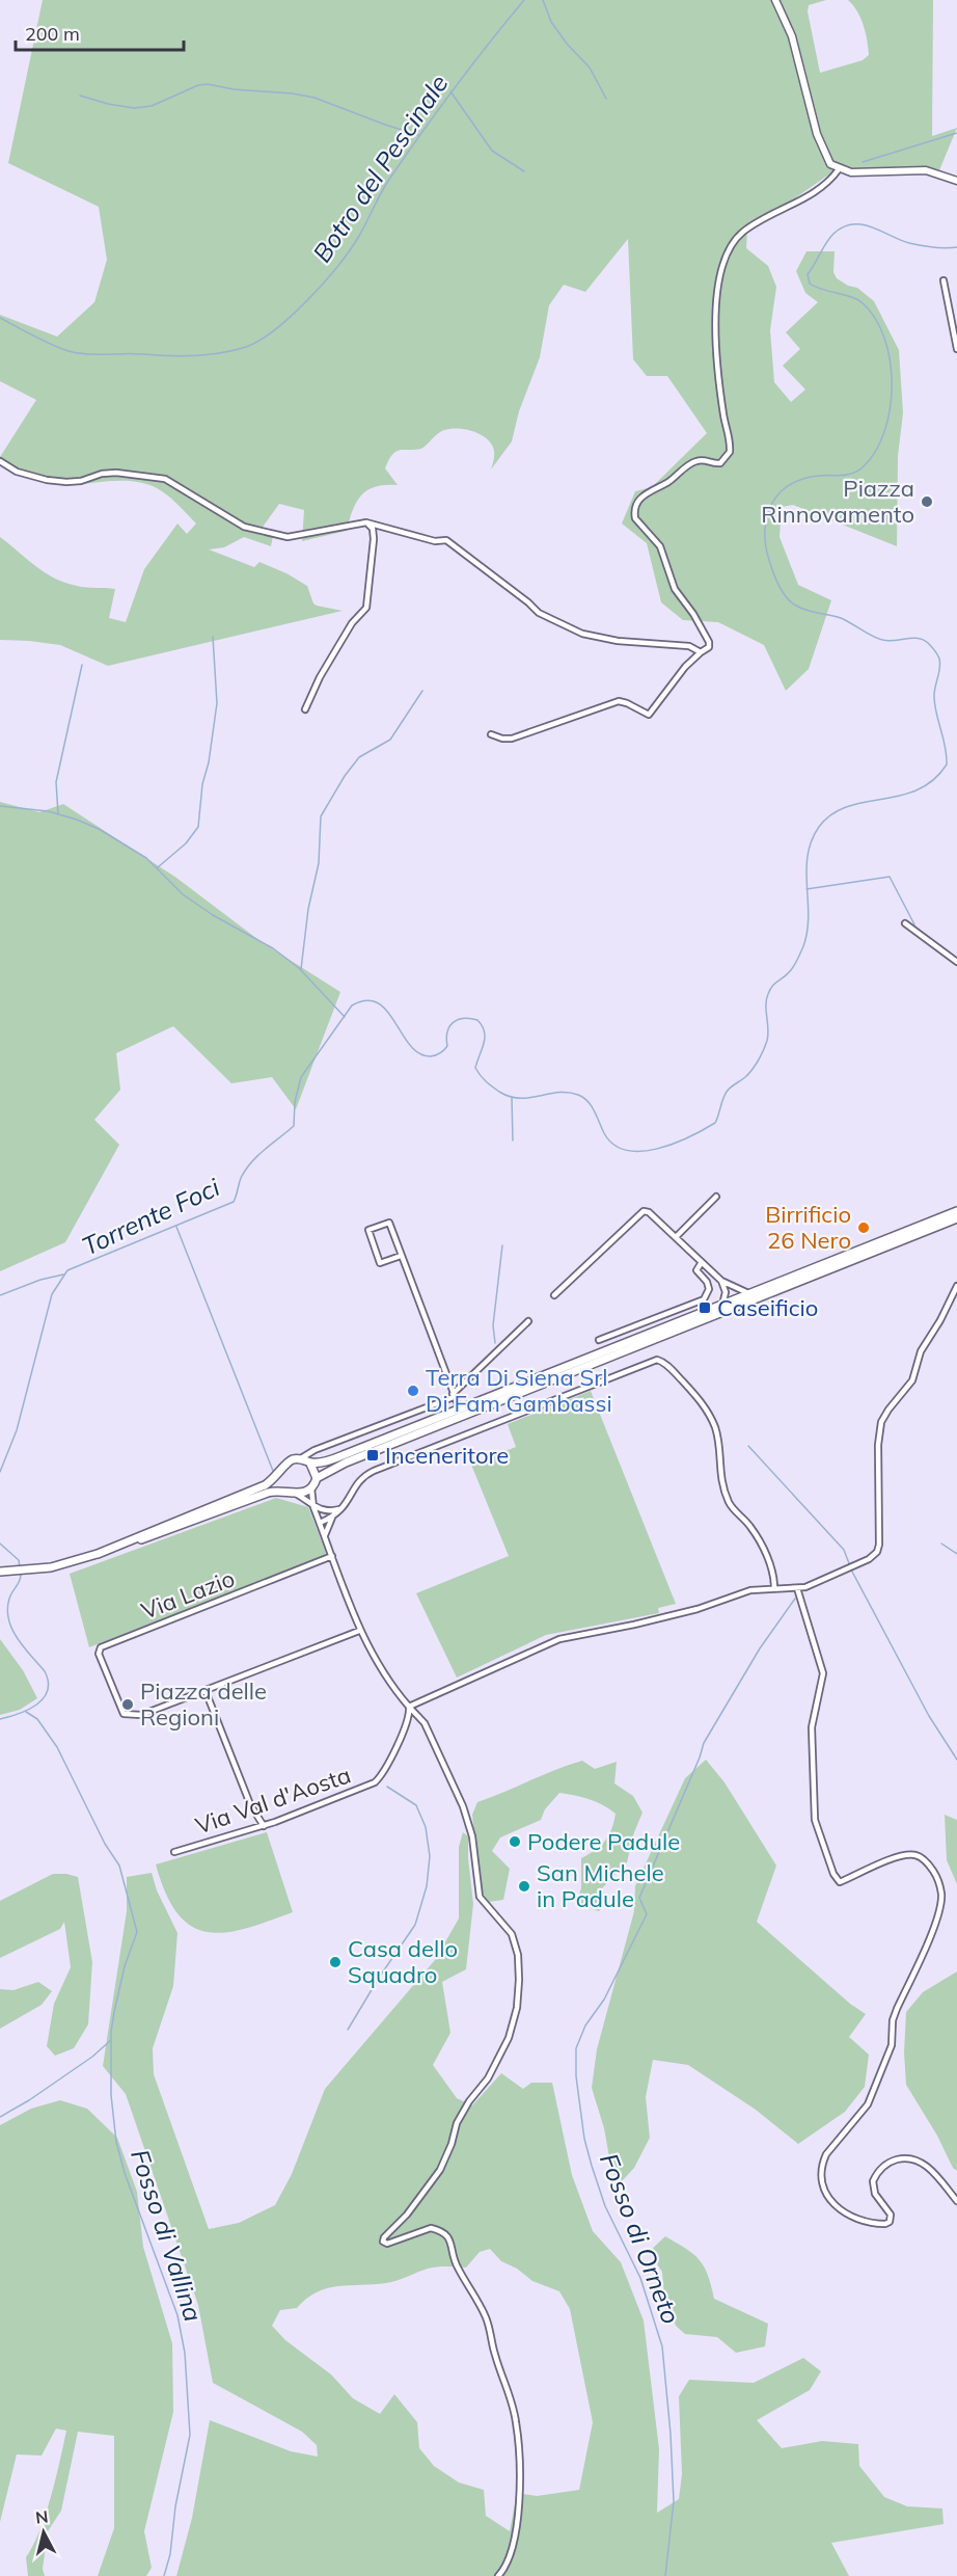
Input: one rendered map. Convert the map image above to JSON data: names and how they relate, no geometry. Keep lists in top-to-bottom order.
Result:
{
  "streets": {
    "street": ["Via Lazio", "Via Val d'Aosta"]
  },
  "water": [
    "Botro del Pescinale",
    "Torrente Foci",
    "Fosso di Vallina",
    "Fosso di Orneto"
  ],
  "places": {
    "other": [
      "Piazza Rinnovamento",
      "Birrificio 26 Nero",
      "Terra Di Siena Srl Di Fam Gambassi",
      "Piazza delle Regioni",
      "Podere Padule",
      "San Michele in Padule",
      "Casa dello Squadro"
    ],
    "transit": ["Caseificio", "Inceneritore"]
  },
  "scale_bar": "200 m",
  "north": "top"
}
